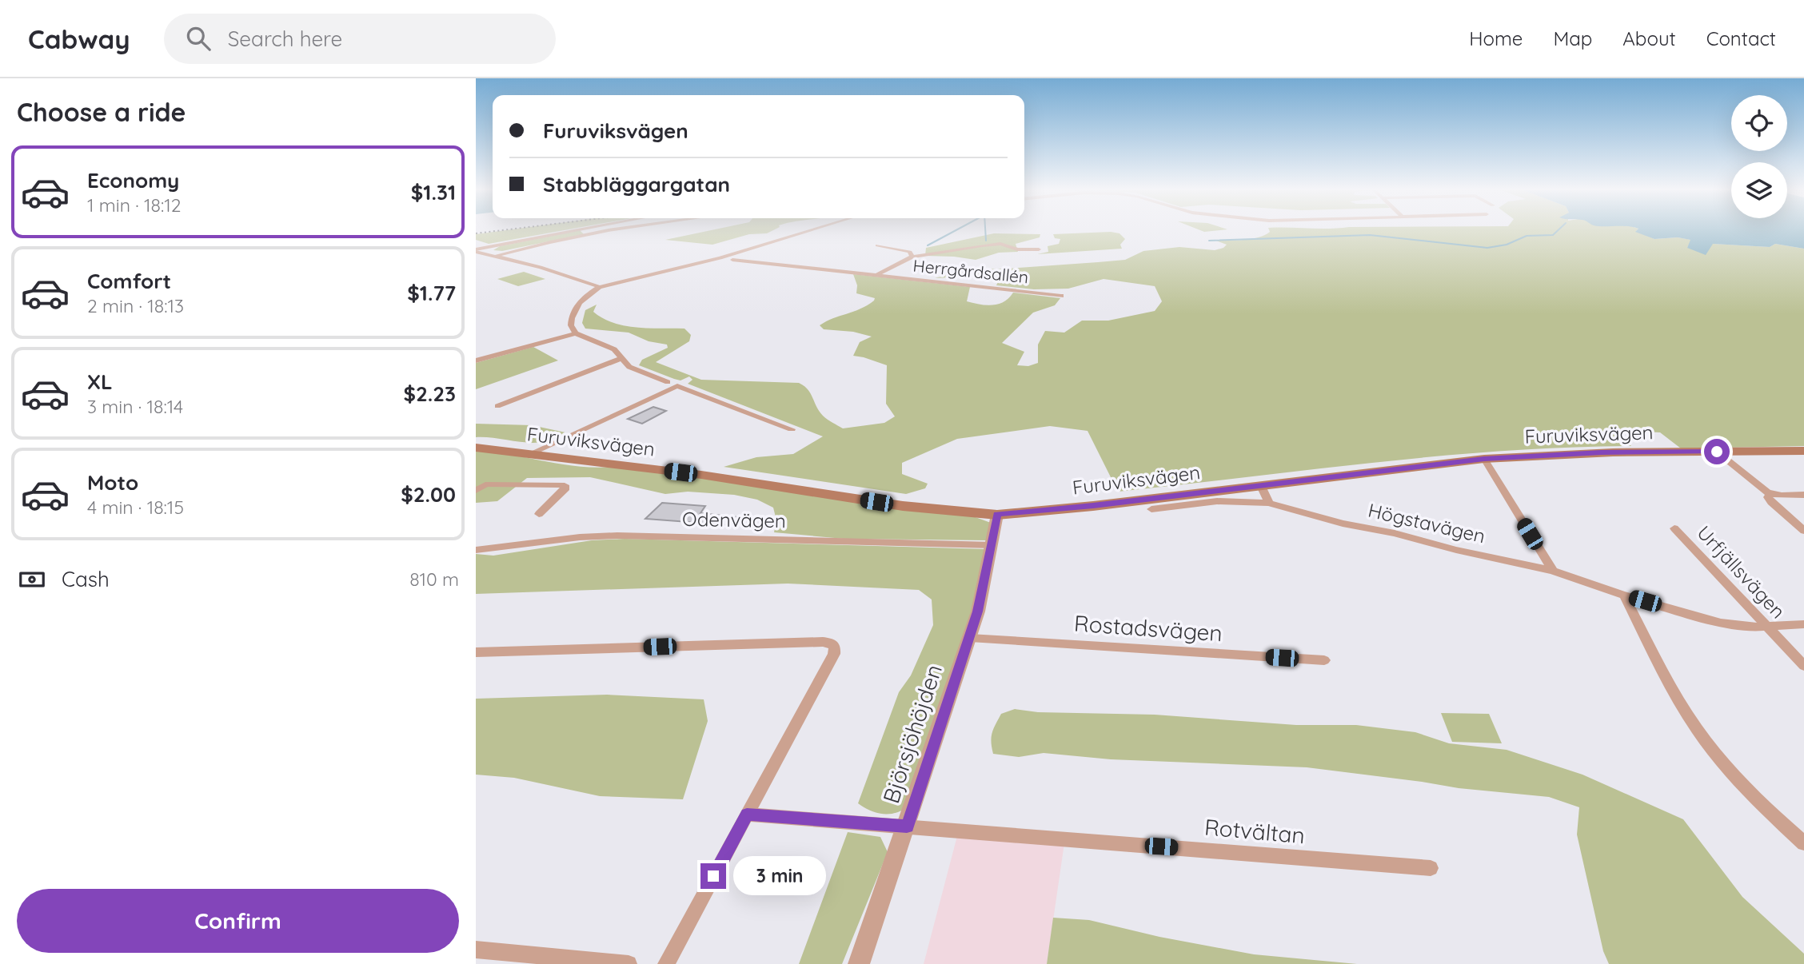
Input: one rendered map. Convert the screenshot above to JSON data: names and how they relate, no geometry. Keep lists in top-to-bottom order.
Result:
{
  "streets": {
    "main road": ["Furuviksvägen"],
    "street": [
      "Herrgårdsallén",
      "Odenvägen",
      "Högstavägen",
      "Urfjällsvägen",
      "Rostadsvägen",
      "Björsjöhöjden",
      "Rotvältan"
    ]
  },
  "crossings": [
    ["Furuviksvägen", "Björsjöhöjden"],
    ["Odenvägen", "Björsjöhöjden"],
    ["Högstavägen", "Urfjällsvägen"],
    ["Rostadsvägen", "Björsjöhöjden"],
    ["Björsjöhöjden", "Rotvältan"]
  ],
  "page": {
    "header": "Cabway",
    "search": "Search here",
    "nav": [
      "Home",
      "Map",
      "About",
      "Contact"
    ],
    "heading": "Choose a ride",
    "banner": ["Furuviksvägen", "Stabbläggargatan"],
    "list": [
      {
        "name": "Economy",
        "note": "1 min · 18:12",
        "value": "$1.31"
      },
      {
        "name": "Comfort",
        "note": "2 min · 18:13",
        "value": "$1.77"
      },
      {
        "name": "XL",
        "note": "3 min · 18:14",
        "value": "$2.23"
      },
      {
        "name": "Moto",
        "note": "4 min · 18:15",
        "value": "$2.00"
      }
    ],
    "pay": ["Cash", "810 m"],
    "bubble": "3 min",
    "buttons": "Confirm"
  }
}
